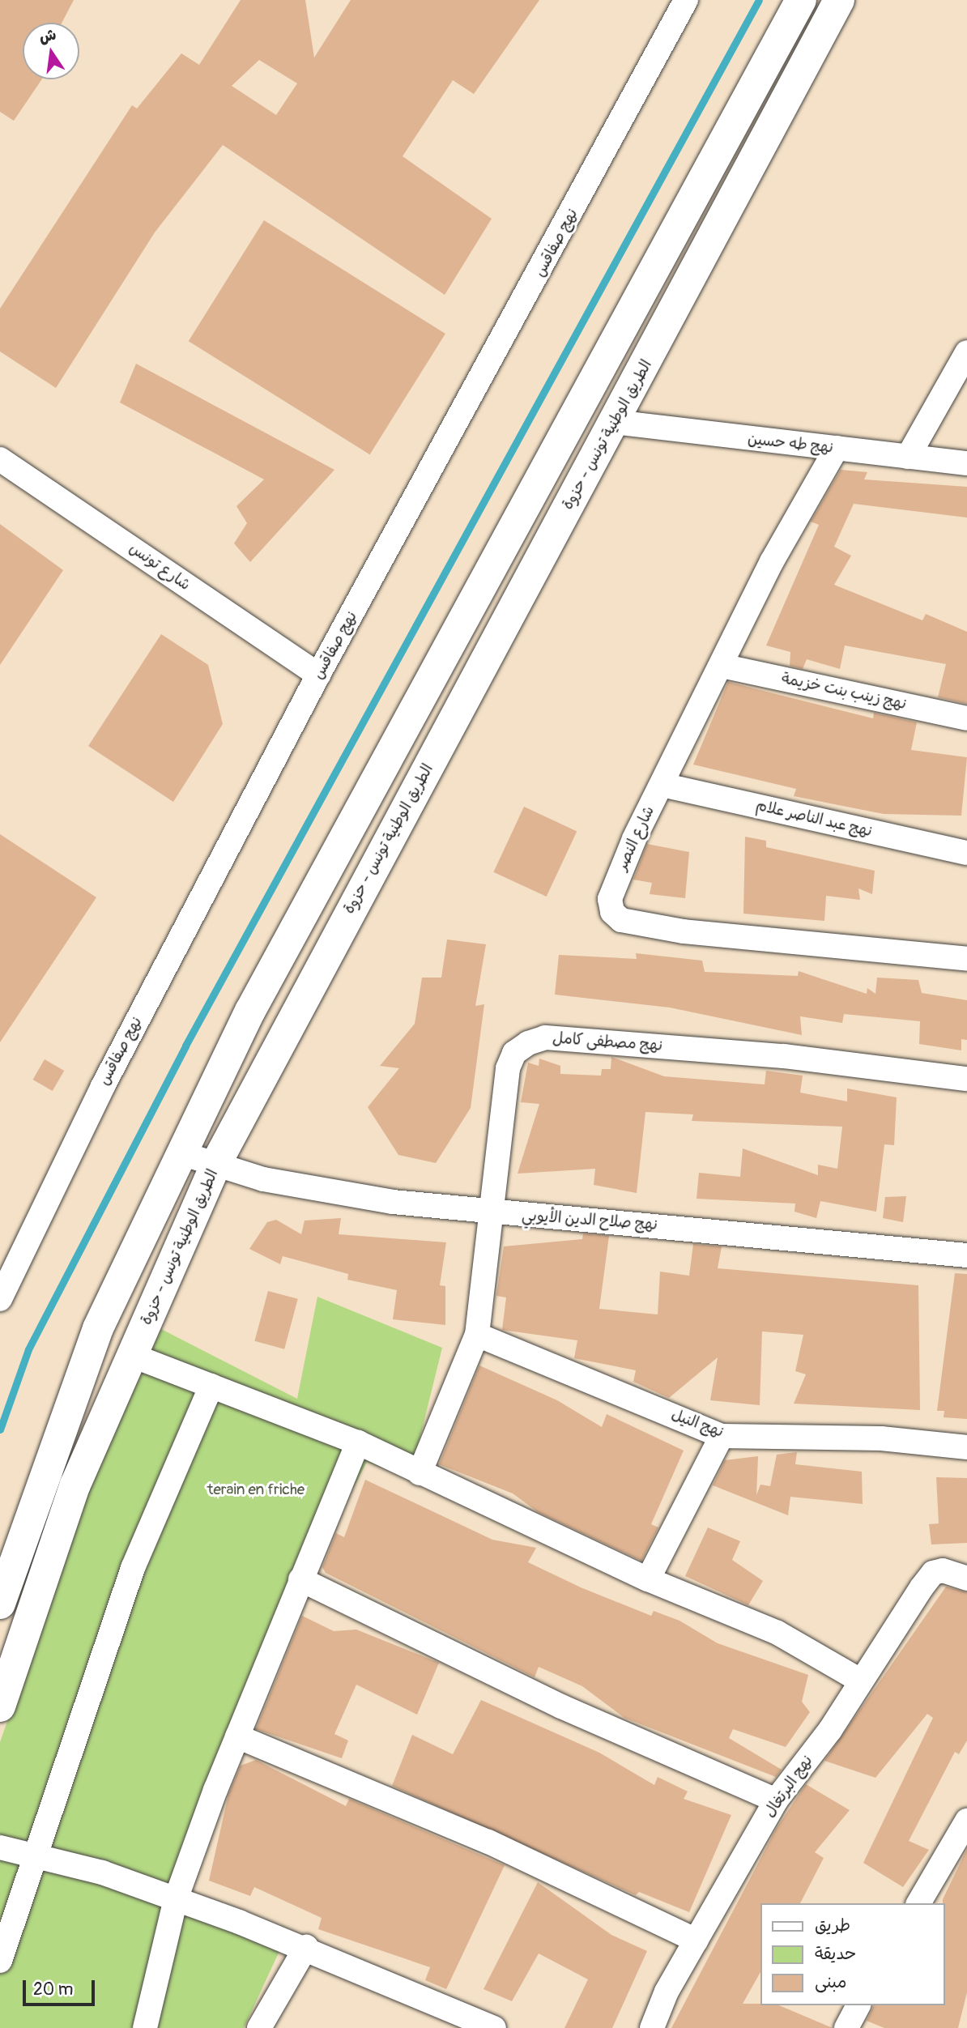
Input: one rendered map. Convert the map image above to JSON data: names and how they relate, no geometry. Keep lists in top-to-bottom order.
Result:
{
  "streets": {
    "main road": ["الطريق الوطنية تونس - حزوة"],
    "street": [
      "نهج صفاقس",
      "نهج طه حسين",
      "شارع تونس",
      "نهج زينب بنت خزيمة",
      "نهج عبد الناصر علام",
      "شارع النصر",
      "نهج مصطفى كامل",
      "نهج صلاح الدين الأيوبي",
      "نهج النيل",
      "نهج البرتغال"
    ]
  },
  "crossings": [
    ["نهج صفاقس", "شارع تونس"],
    ["الطريق الوطنية تونس - حزوة", "نهج طه حسين"],
    ["الطريق الوطنية تونس - حزوة", "نهج صلاح الدين الأيوبي"],
    ["نهج طه حسين", "شارع النصر"],
    ["نهج زينب بنت خزيمة", "شارع النصر"],
    ["نهج عبد الناصر علام", "شارع النصر"],
    ["نهج مصطفى كامل", "نهج صلاح الدين الأيوبي"],
    ["نهج مصطفى كامل", "نهج النيل"]
  ],
  "parks": ["terain en friche"],
  "legend": ["طريق", "حديقة", "مبنى"],
  "scale_bar": "20 m",
  "north": "top"
}
